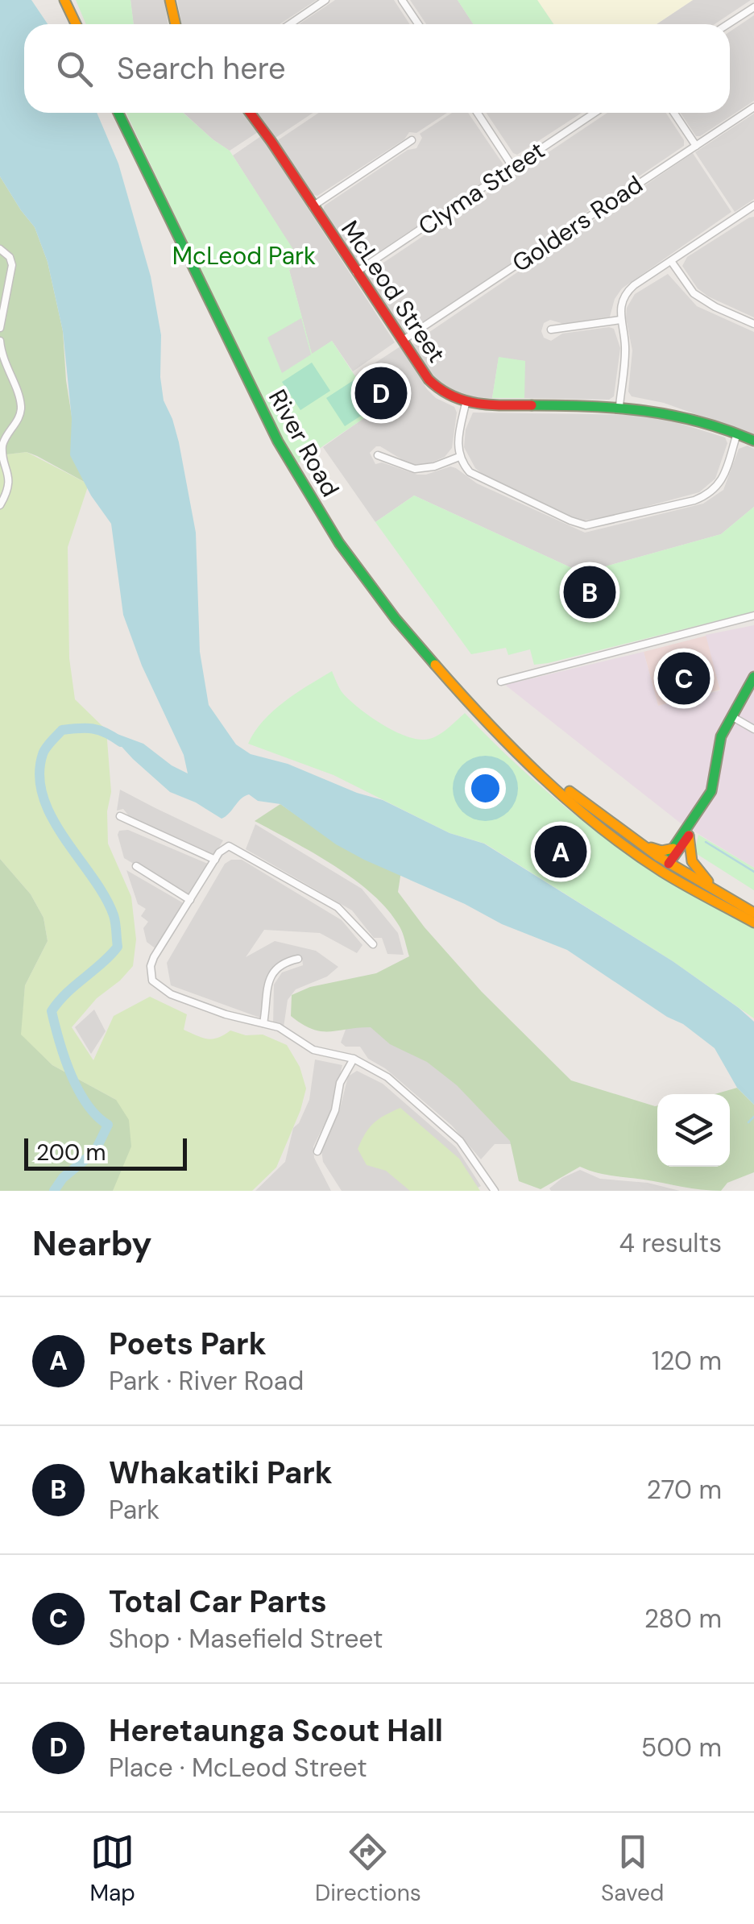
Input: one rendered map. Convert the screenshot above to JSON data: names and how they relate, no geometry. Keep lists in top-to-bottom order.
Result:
{
  "streets": {
    "main road": ["McLeod Street", "River Road"],
    "street": ["Clyma Street", "Golders Road"]
  },
  "crossings": [
    ["Clyma Street", "McLeod Street"],
    ["Golders Road", "McLeod Street"]
  ],
  "parks": ["McLeod Park"],
  "scale_bar": "200 m",
  "page": {
    "search": "Search here",
    "pins": [
      "D",
      "B",
      "C",
      "A"
    ],
    "scale": "200 m",
    "heading": ["Nearby", "4 results"],
    "list": [
      {
        "mark": "A",
        "name": "Poets Park",
        "note": "Park · River Road",
        "value": "120 m"
      },
      {
        "mark": "B",
        "name": "Whakatiki Park",
        "note": "Park",
        "value": "270 m"
      },
      {
        "mark": "C",
        "name": "Total Car Parts",
        "note": "Shop · Masefield Street",
        "value": "280 m"
      },
      {
        "mark": "D",
        "name": "Heretaunga Scout Hall",
        "note": "Place · McLeod Street",
        "value": "500 m"
      }
    ],
    "nav": ["Map", "Directions", "Saved"]
  }
}
